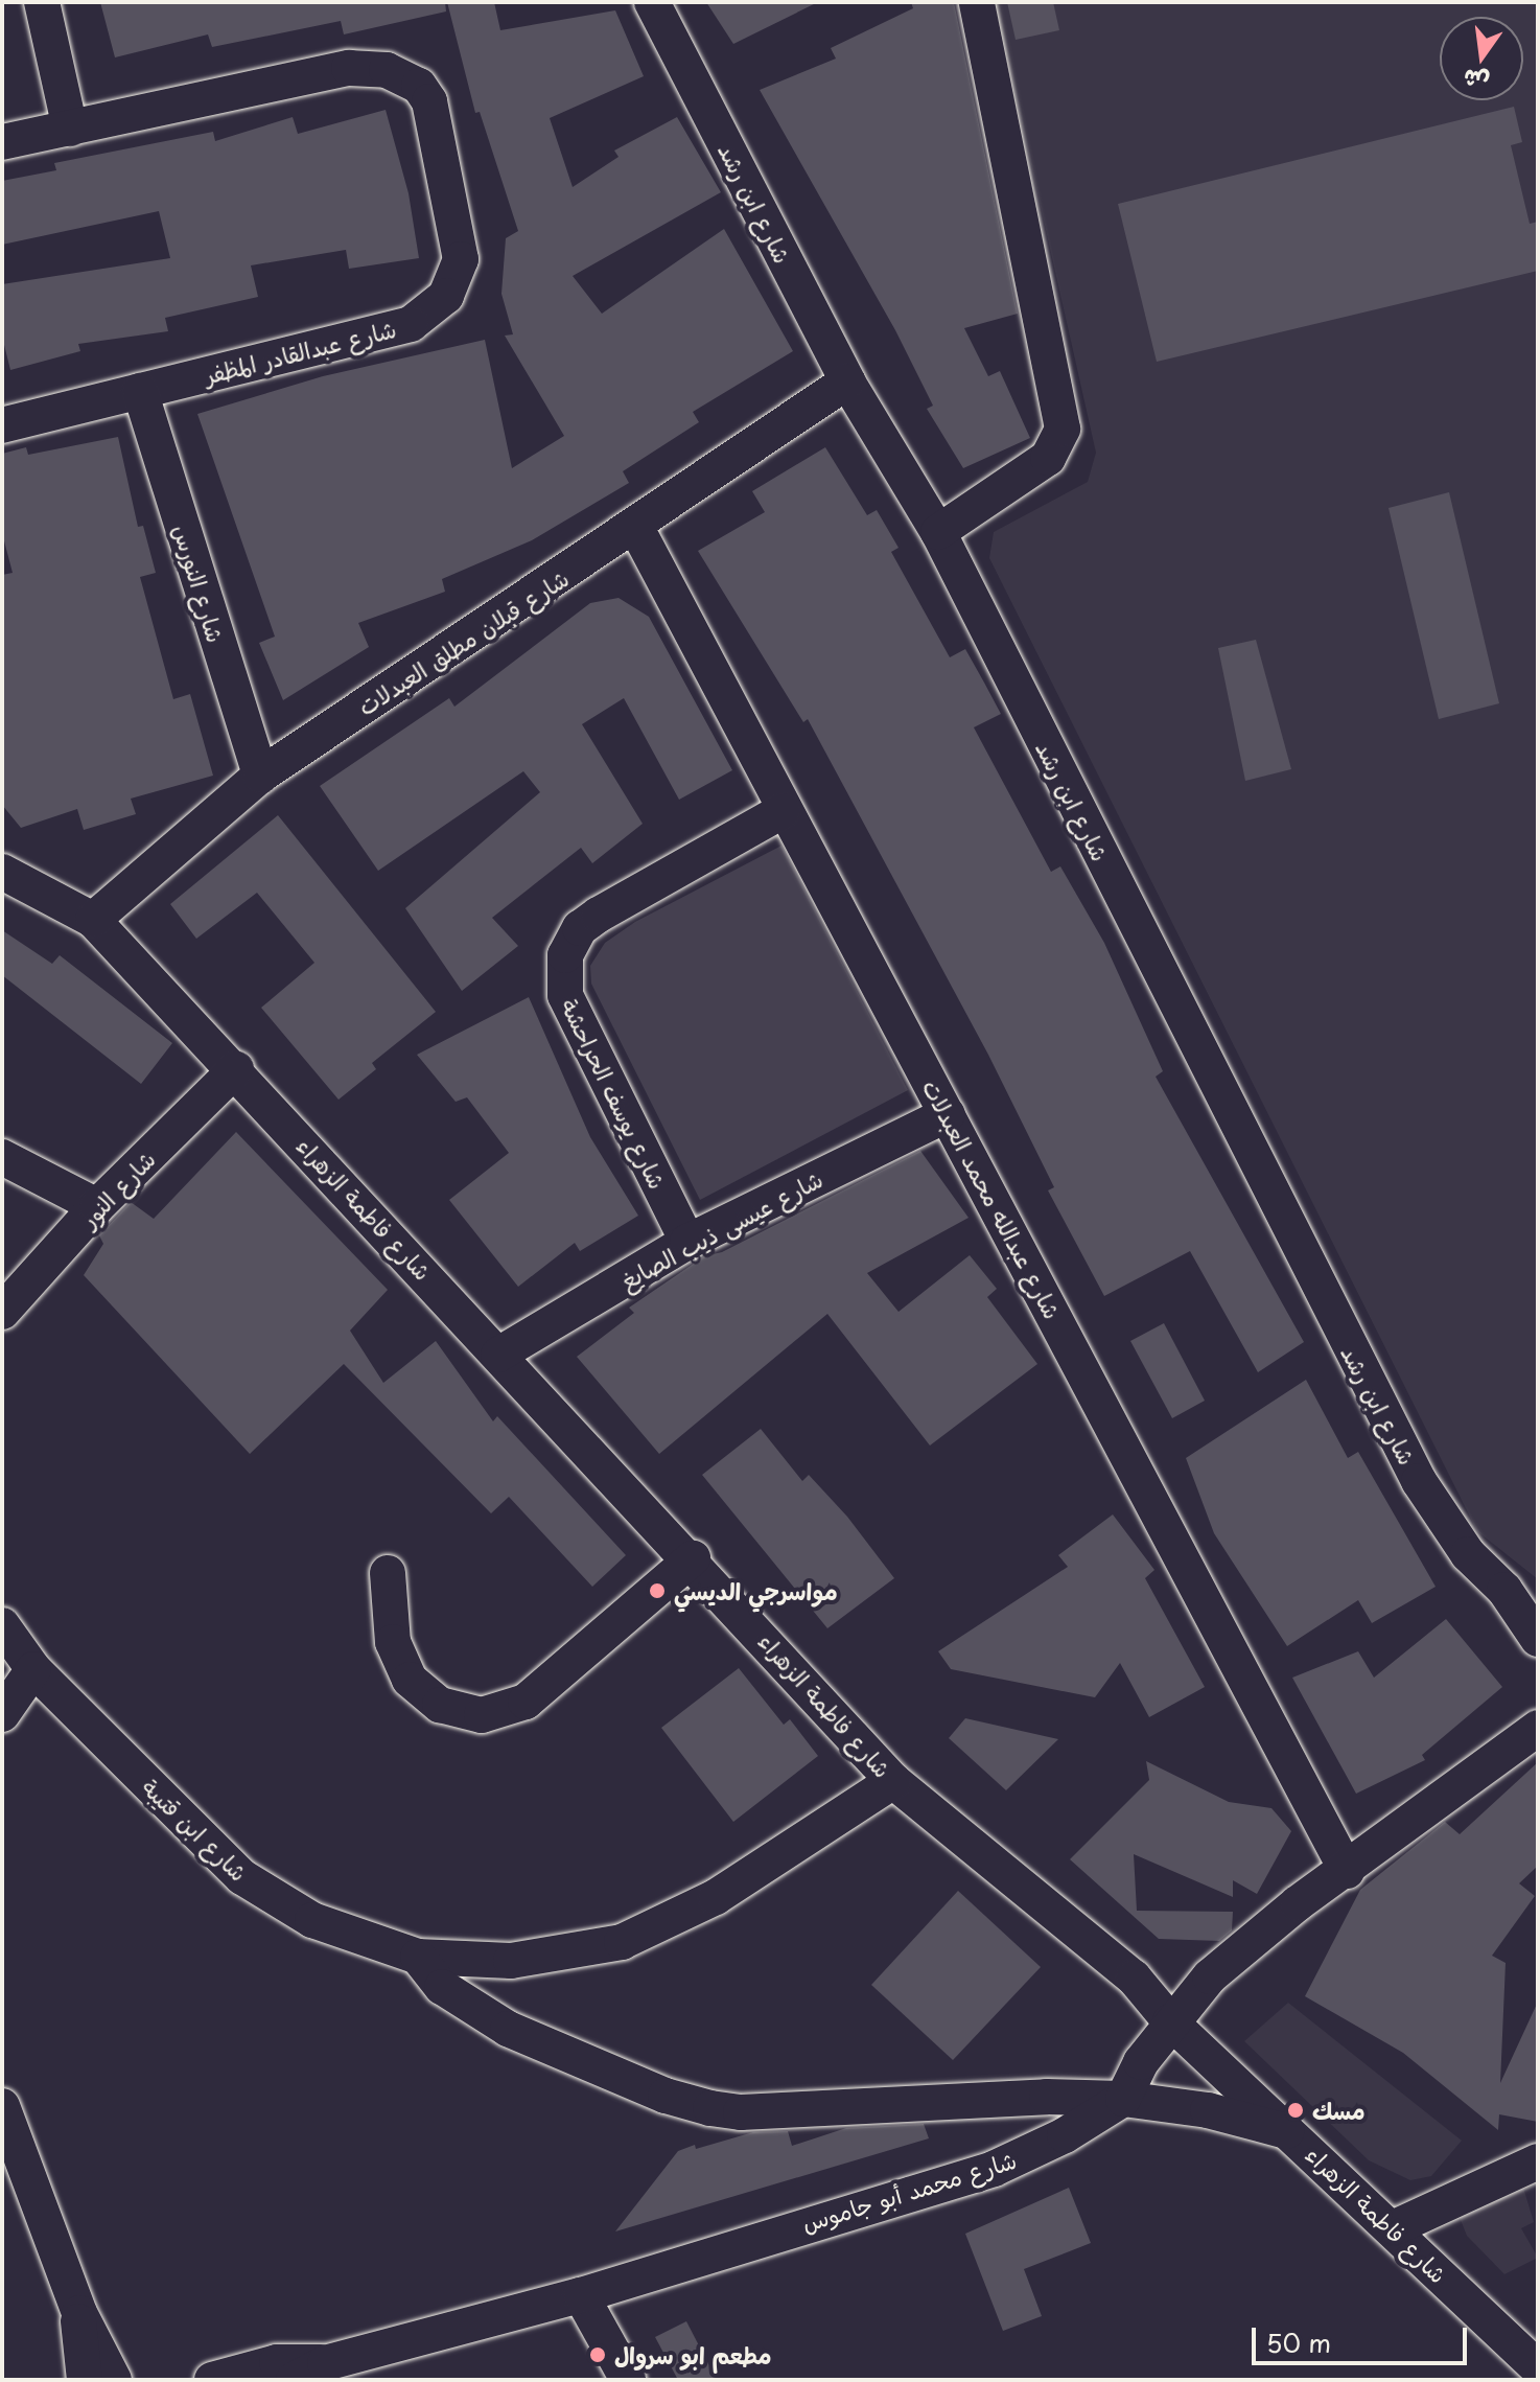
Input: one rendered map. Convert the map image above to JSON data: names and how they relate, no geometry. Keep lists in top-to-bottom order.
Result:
{
  "streets": {
    "street": [
      "شارع ابن رشد",
      "شارع عبدالقادر المظفر",
      "شارع النورس",
      "شارع قبلان مطلق العبدلات",
      "شارع يوسف الحراحشة",
      "شارع النور",
      "شارع عبدالله محمد العبدلات",
      "شارع فاطمة الزهراء",
      "شارع عيسى ذيب الصايغ",
      "شارع ابن قتيبة",
      "شارع محمد أبو جاموس"
    ]
  },
  "crossings": [
    ["شارع ابن رشد", "شارع قبلان مطلق العبدلات"],
    ["شارع عبدالقادر المظفر", "شارع النورس"],
    ["شارع النورس", "شارع قبلان مطلق العبدلات"],
    ["شارع قبلان مطلق العبدلات", "شارع عبدالله محمد العبدلات"],
    ["شارع قبلان مطلق العبدلات", "شارع فاطمة الزهراء"],
    ["شارع يوسف الحراحشة", "شارع عبدالله محمد العبدلات"],
    ["شارع يوسف الحراحشة", "شارع عيسى ذيب الصايغ"],
    ["شارع النور", "شارع فاطمة الزهراء"],
    ["شارع عبدالله محمد العبدلات", "شارع عيسى ذيب الصايغ"],
    ["شارع عبدالله محمد العبدلات", "شارع محمد أبو جاموس"],
    ["شارع فاطمة الزهراء", "شارع عيسى ذيب الصايغ"],
    ["شارع فاطمة الزهراء", "شارع ابن قتيبة"],
    ["شارع فاطمة الزهراء", "شارع محمد أبو جاموس"]
  ],
  "places": ["مواسرجي الديسي", "مسك", "مطعم ابو سروال"],
  "scale_bar": "50 m",
  "north": "bottom"
}
